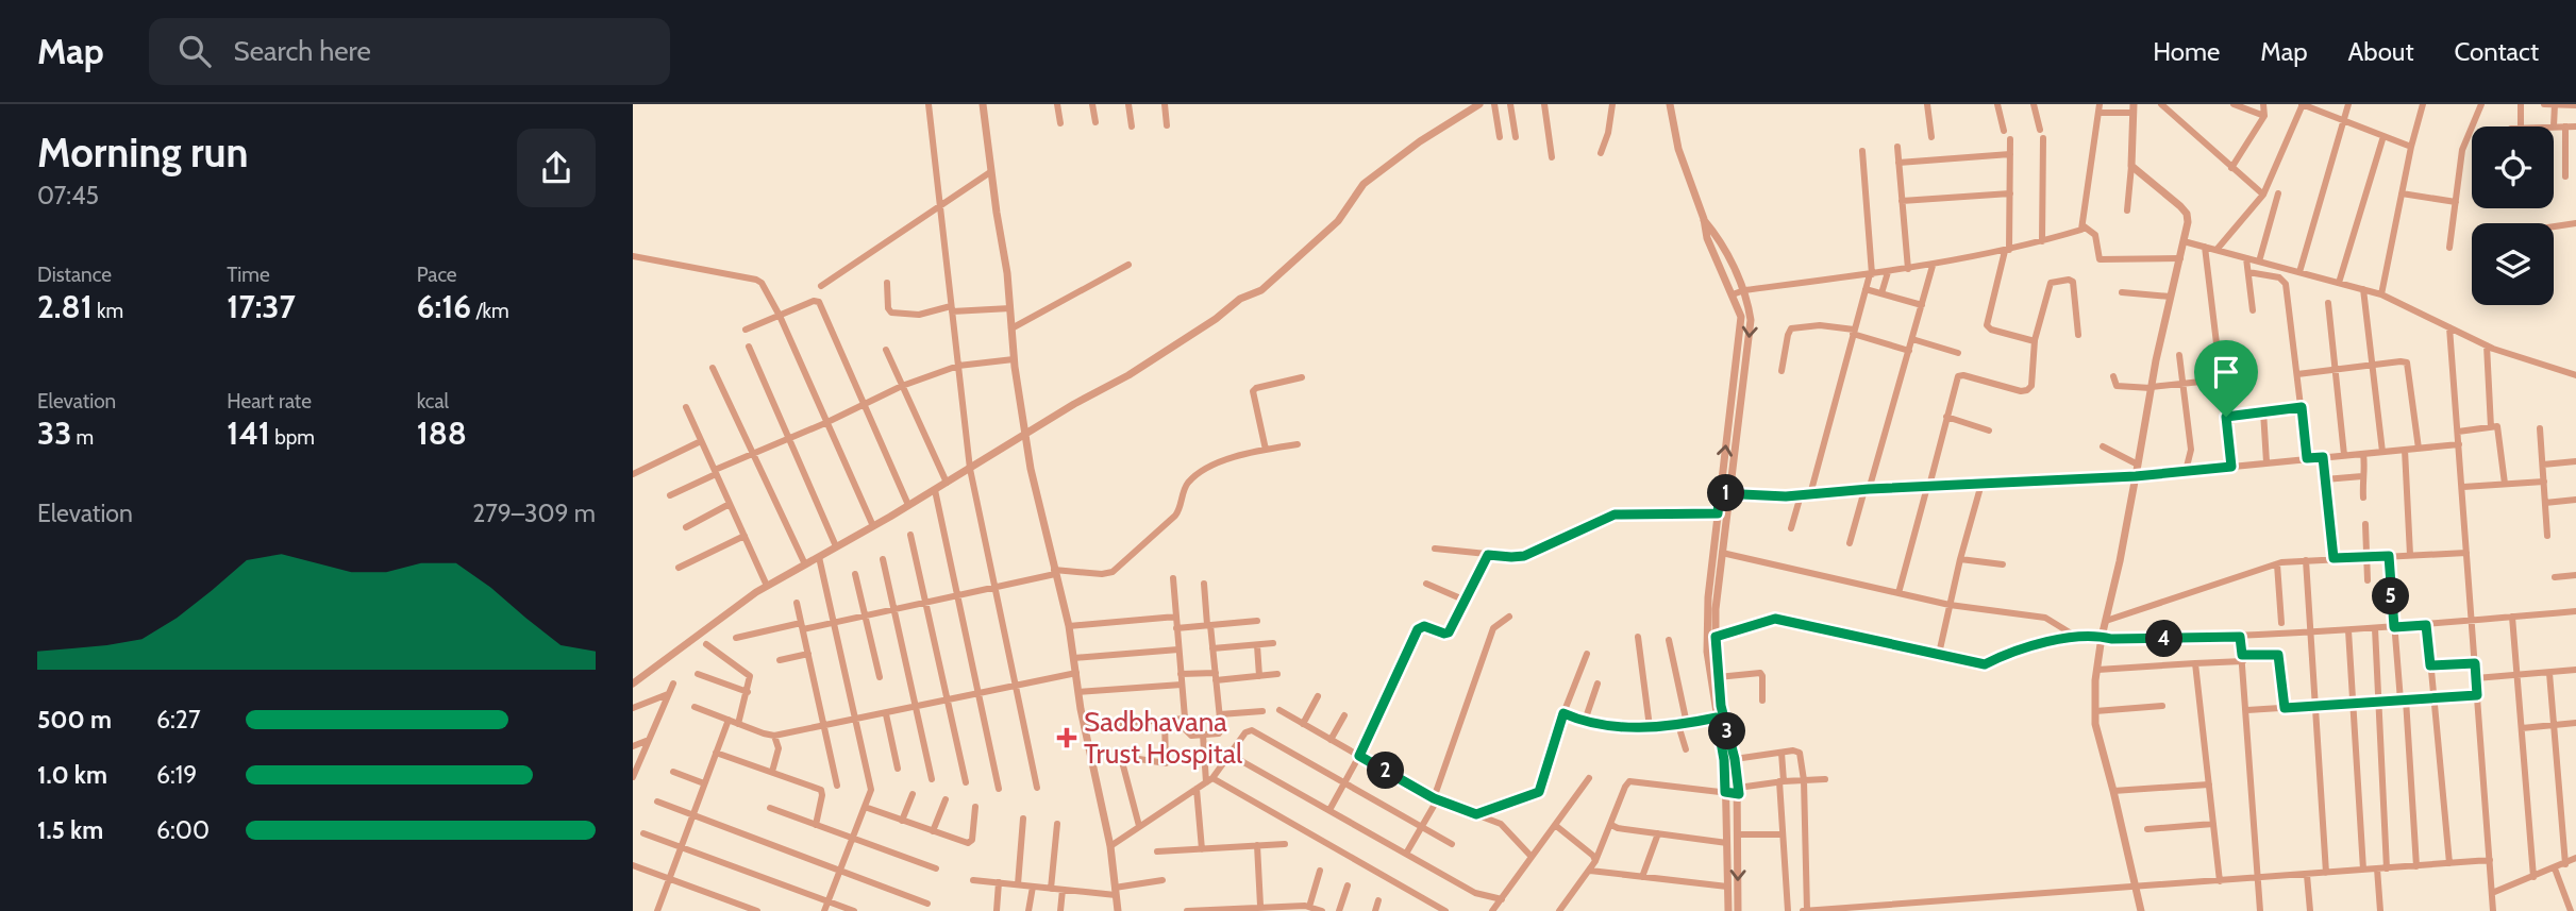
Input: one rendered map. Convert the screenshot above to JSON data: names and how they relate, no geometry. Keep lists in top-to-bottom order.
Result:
{
  "places": {
    "health": ["Sadbhavana Trust Hospital"]
  },
  "page": {
    "header": "Map",
    "search": "Search here",
    "nav": [
      "Home",
      "Map",
      "About",
      "Contact"
    ],
    "heading": ["Morning run", "07:45"],
    "stats": [
      ["Distance", "2.81 km"],
      ["Time", "17:37"],
      ["Pace", "6:16 /km"],
      ["Elevation", "33 m"],
      ["Heart rate", "141 bpm"],
      ["kcal", "188"]
    ],
    "pins": [
      "1",
      "5",
      "4",
      "3",
      "2"
    ],
    "chart": ["Elevation", "279–309 m"],
    "list": [
      {
        "name": "500 m",
        "note": "6:27"
      },
      {
        "name": "1.0 km",
        "note": "6:19"
      },
      {
        "name": "1.5 km",
        "note": "6:00"
      }
    ]
  }
}
